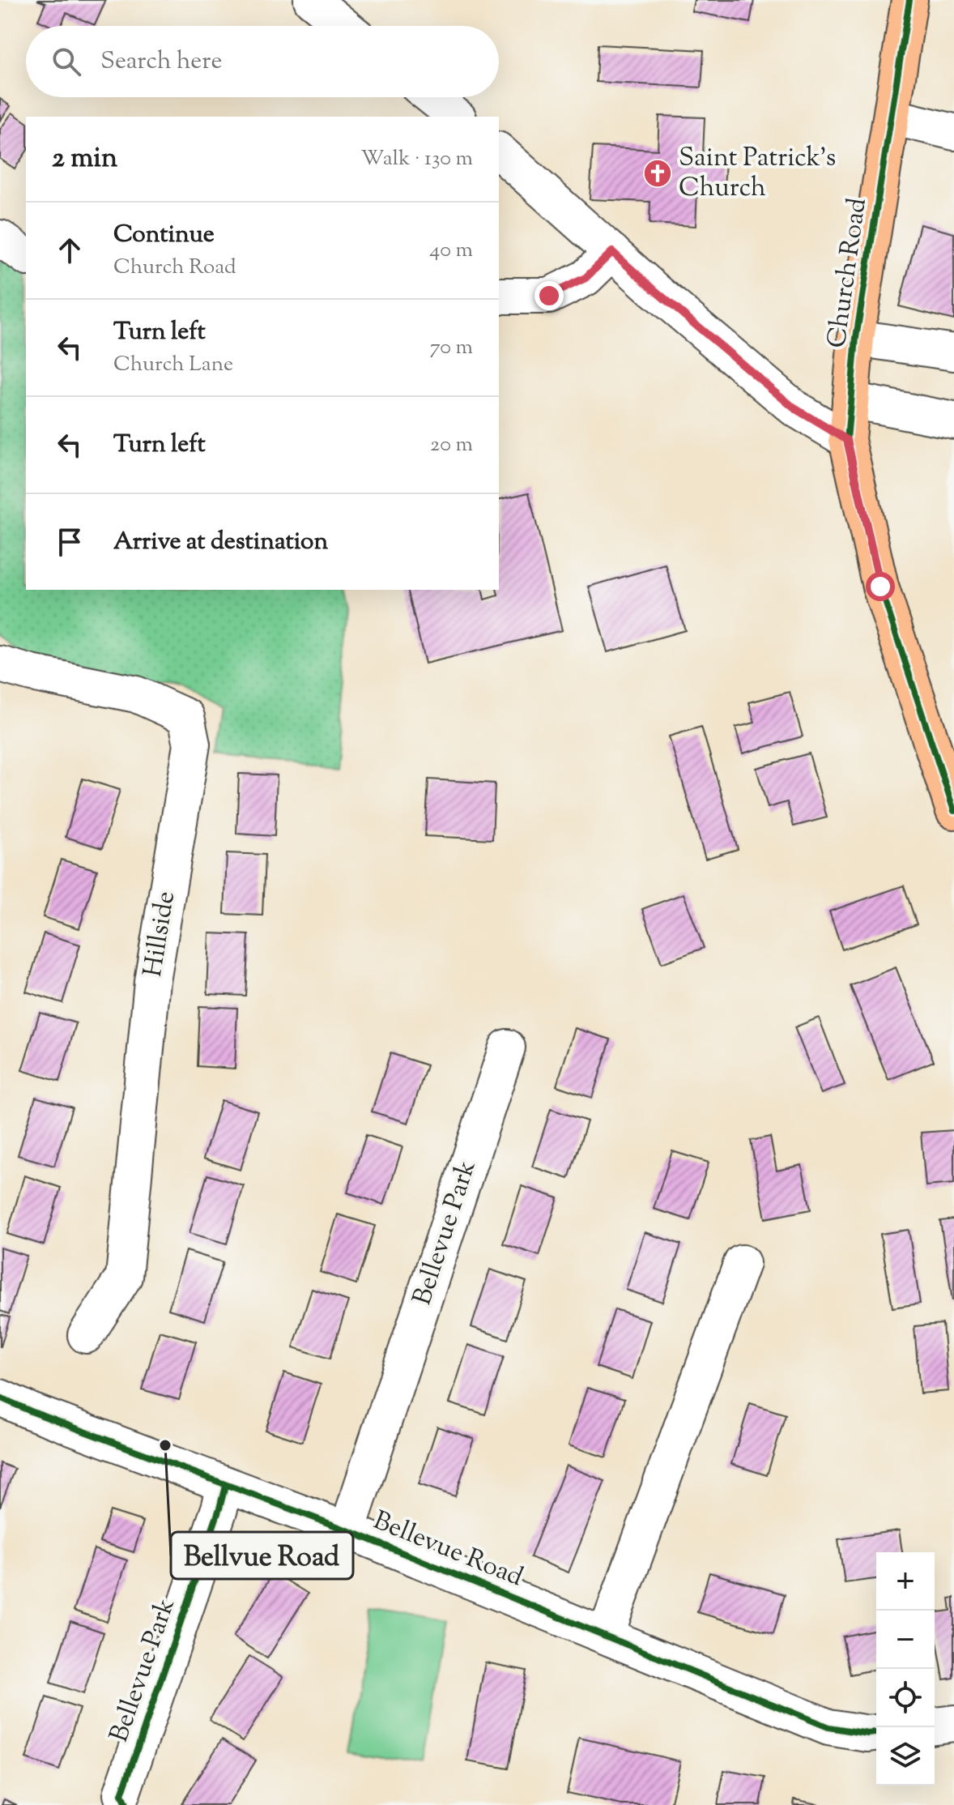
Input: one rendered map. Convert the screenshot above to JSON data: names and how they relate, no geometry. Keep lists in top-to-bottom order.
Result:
{
  "streets": {
    "main road": ["Church Road"],
    "street": ["Hillside", "Bellevue Park", "Bellevue Road"]
  },
  "crossings": [
    ["Bellevue Park", "Bellevue Road"]
  ],
  "places": {
    "church": ["Saint Patrick's Church"],
    "other": ["Bellvue Road"]
  },
  "page": {
    "search": "Search here",
    "heading": ["2 min", "Walk · 130 m"],
    "list": [
      ["Continue", "Church Road", "40 m"],
      ["Turn left", "Church Lane", "70 m"],
      ["Turn left", "20 m"],
      "Arrive at destination"
    ],
    "map_buttons": ["+", "−"]
  }
}
